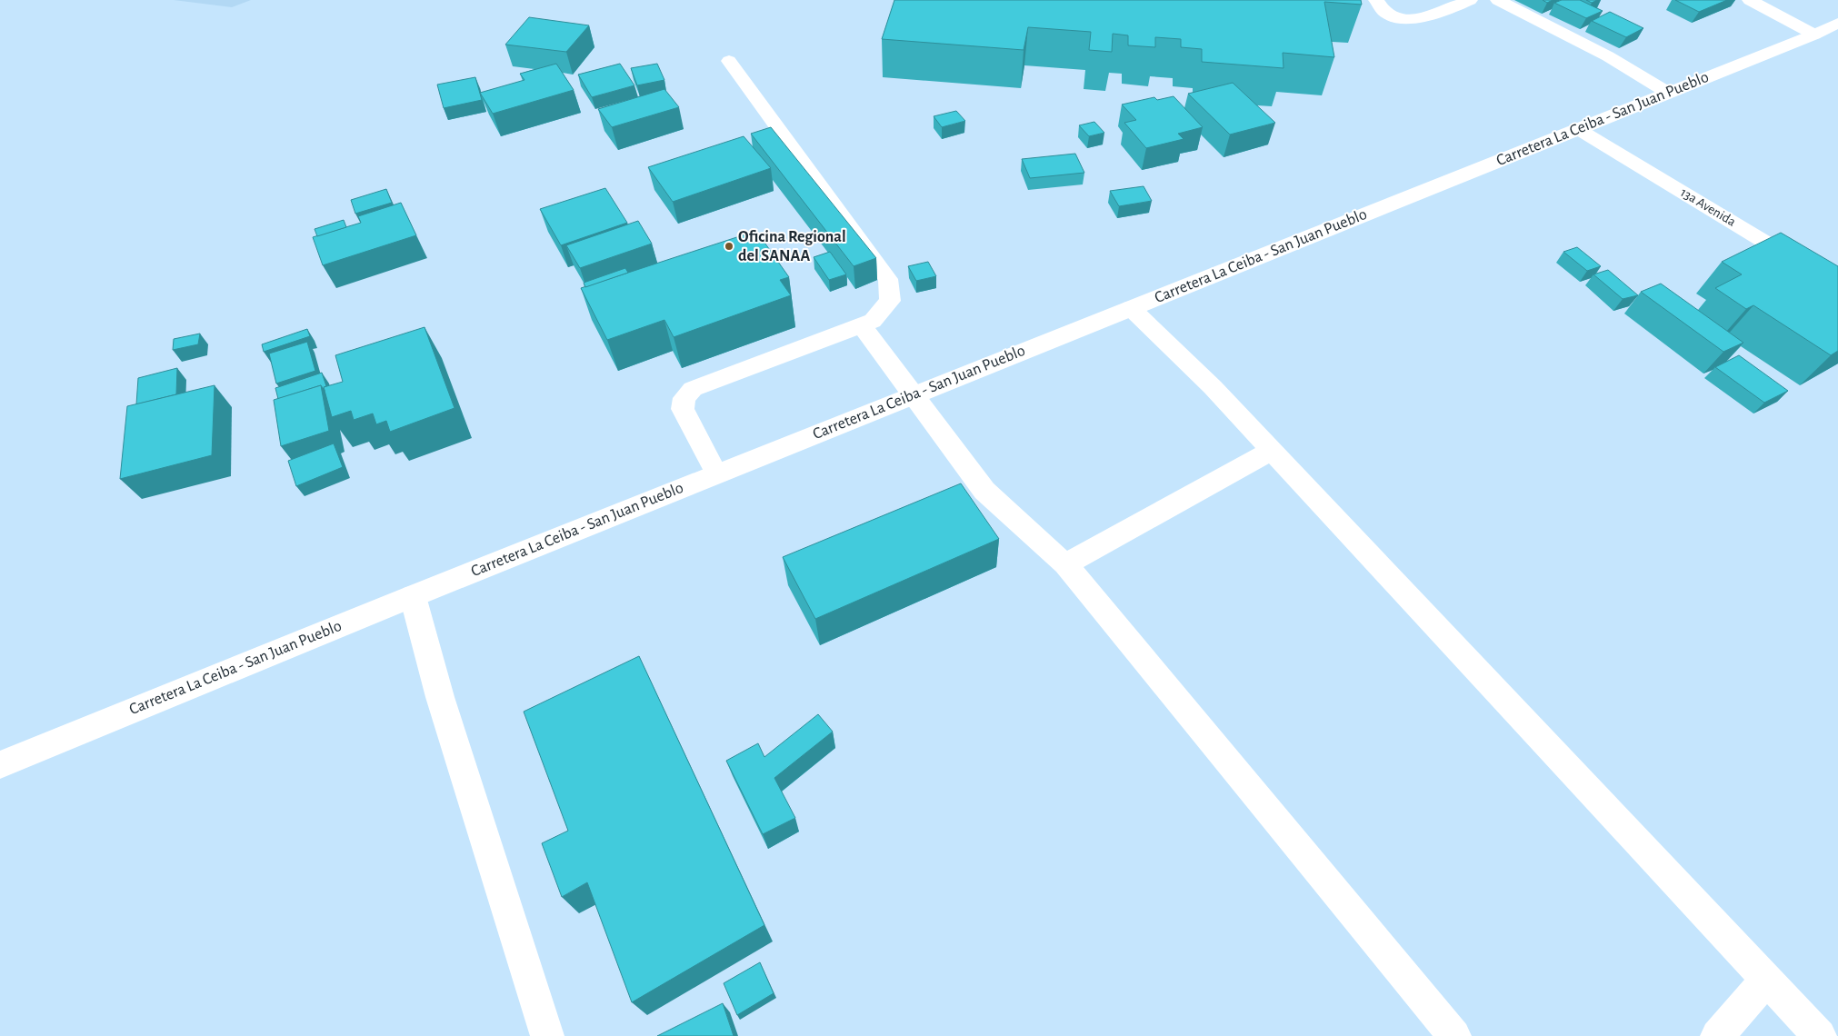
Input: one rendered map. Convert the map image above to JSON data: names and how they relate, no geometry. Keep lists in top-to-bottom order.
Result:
{
  "streets": {
    "main road": ["Carretera La Ceiba - San Juan Pueblo", "13a Avenida"]
  },
  "crossings": [
    ["Carretera La Ceiba - San Juan Pueblo", "13a Avenida"]
  ],
  "places": ["Oficina Regional del SANAA"]
}
